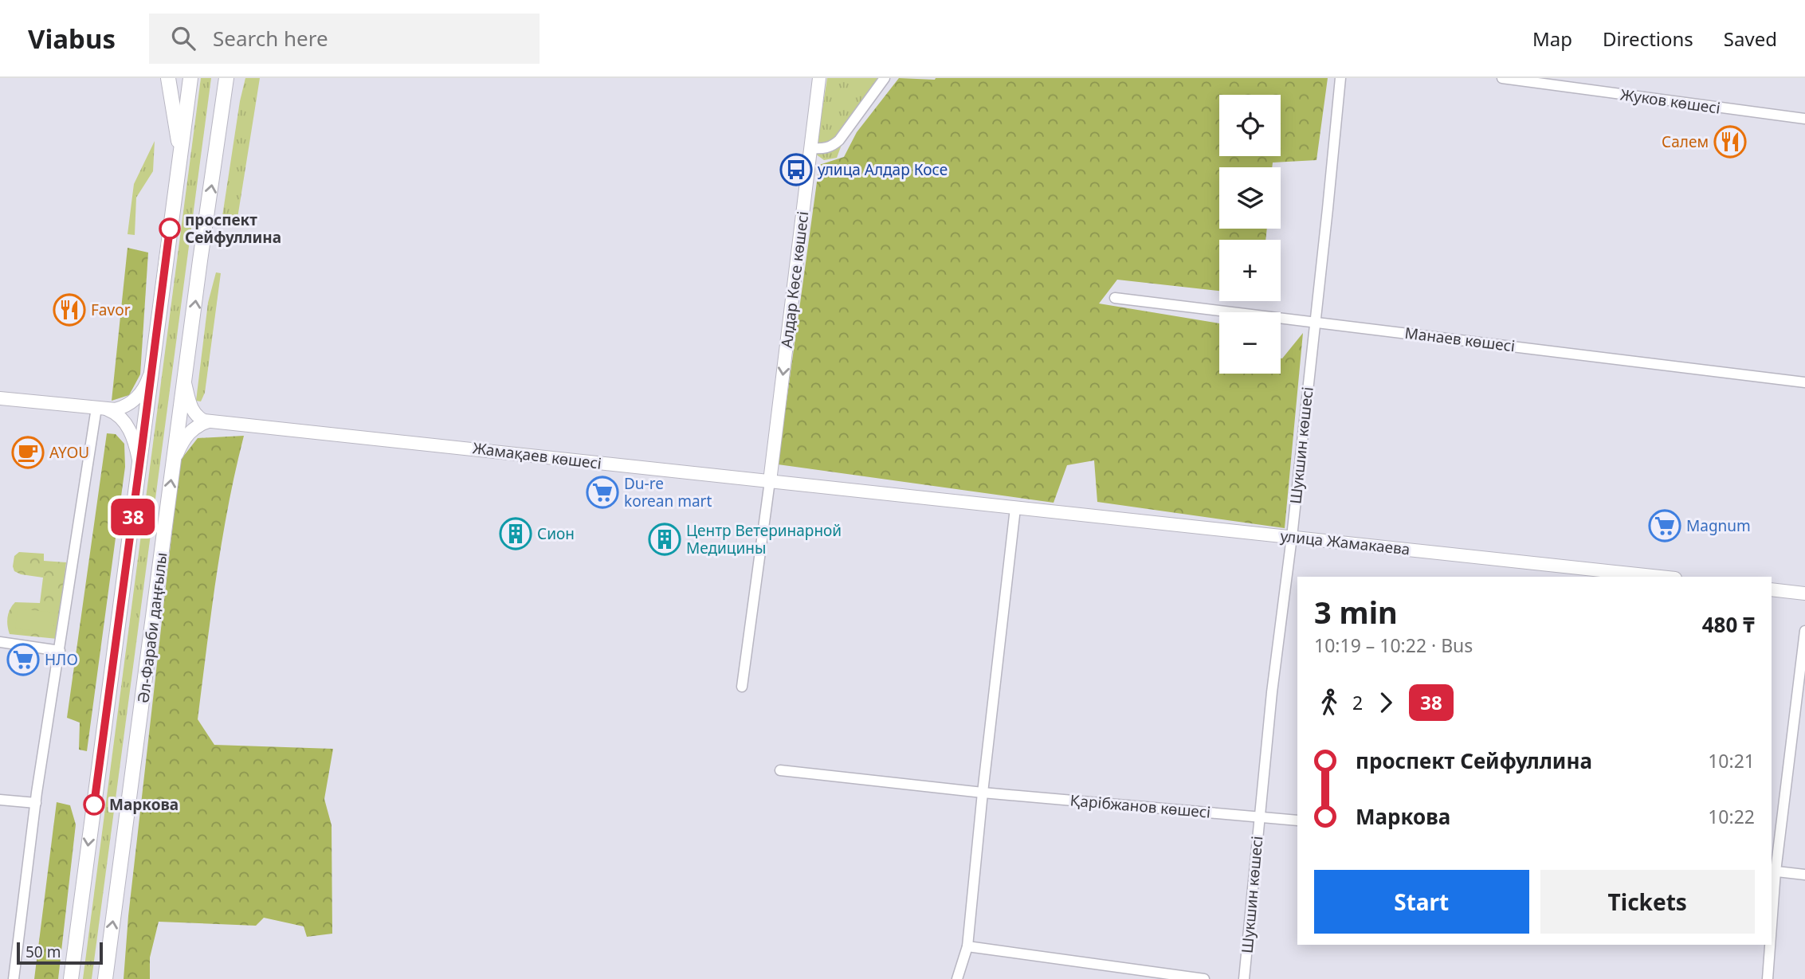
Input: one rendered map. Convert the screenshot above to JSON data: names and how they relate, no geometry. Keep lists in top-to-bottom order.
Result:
{
  "streets": {
    "main road": ["Әл-Фараби даңғылы"],
    "street": [
      "Жуков көшесі",
      "Алдар Көсе көшесі",
      "Манаев көшесі",
      "Шукшин көшесі",
      "Жамақаев көшесі",
      "улица Жамакаева",
      "Қарібжанов көшесі"
    ]
  },
  "crossings": [
    ["Алдар Көсе көшесі", "Жамақаев көшесі"],
    ["Манаев көшесі", "Шукшин көшесі"],
    ["Шукшин көшесі", "улица Жамакаева"],
    ["Шукшин көшесі", "Қарібжанов көшесі"],
    ["Жамақаев көшесі", "улица Жамакаева"]
  ],
  "one_way": ["Алдар Көсе көшесі"],
  "places": {
    "restaurant": ["Салем", "Favor"],
    "bus stop": ["улица Алдар Косе"],
    "other": ["проспект Сейфуллина", "Маркова"],
    "cafe": ["AYOU"],
    "supermarket": ["Du-re korean mart", "Magnum", "НЛО"],
    "building": ["Сион", "Центр Ветеринарной Медицины"]
  },
  "lines": ["bus line 38"],
  "scale_bar": "50 m",
  "page": {
    "header": "Viabus",
    "search": "Search here",
    "nav": ["Map", "Directions", "Saved"],
    "on_map": "38",
    "map_buttons": ["+", "−"],
    "heading": ["3 min", "10:19 – 10:22 · Bus", "480 ₸"],
    "legs": ["2", "38"],
    "list": [
      {
        "name": "проспект Сейфуллина",
        "value": "10:21"
      },
      {
        "name": "Маркова",
        "value": "10:22"
      }
    ],
    "buttons": ["Start", "Tickets"],
    "scale": "50 m"
  }
}
